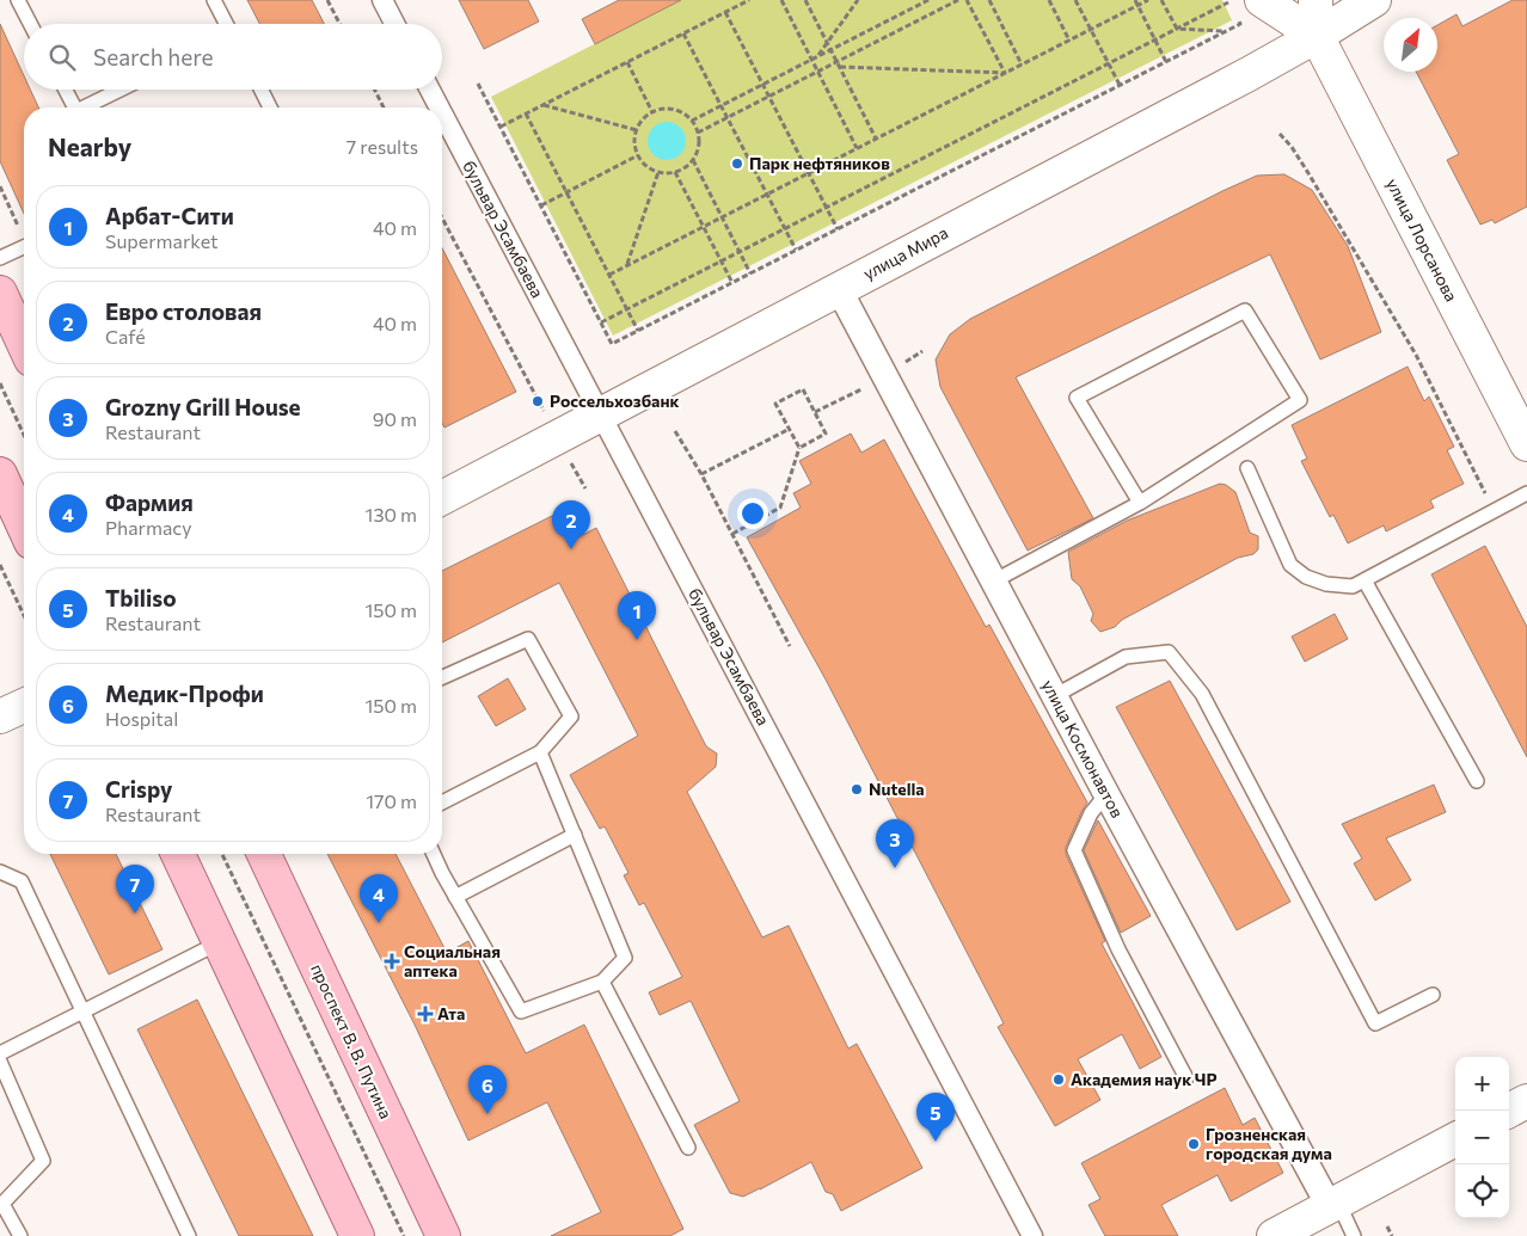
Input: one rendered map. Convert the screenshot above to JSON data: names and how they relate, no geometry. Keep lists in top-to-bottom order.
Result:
{
  "streets": {
    "main road": ["улица Лорсанова", "улица Мира", "проспект В. В. Путина"],
    "street": ["бульвар Эсамбаева", "улица Космонавтов"]
  },
  "crossings": [
    ["бульвар Эсамбаева", "улица Мира"],
    ["улица Лорсанова", "улица Мира"],
    ["улица Мира", "улица Космонавтов"]
  ],
  "places": {
    "other": [
      "Парк нефтяников",
      "Россельхозбанк",
      "Nutella",
      "Академия наук ЧР",
      "Грозненская городская дума"
    ],
    "health": ["Социальная аптека", "Ата"]
  },
  "north": "top right",
  "page": {
    "search": "Search here",
    "heading": ["Nearby", "7 results"],
    "list": [
      {
        "mark": "1",
        "name": "Арбат-Сити",
        "note": "Supermarket",
        "value": "40 m"
      },
      {
        "mark": "2",
        "name": "Евро столовая",
        "note": "Café",
        "value": "40 m"
      },
      {
        "mark": "3",
        "name": "Grozny Grill House",
        "note": "Restaurant",
        "value": "90 m"
      },
      {
        "mark": "4",
        "name": "Фармия",
        "note": "Pharmacy",
        "value": "130 m"
      },
      {
        "mark": "5",
        "name": "Tbiliso",
        "note": "Restaurant",
        "value": "150 m"
      },
      {
        "mark": "6",
        "name": "Медик-Профи",
        "note": "Hospital",
        "value": "150 m"
      },
      {
        "mark": "7",
        "name": "Crispy",
        "note": "Restaurant",
        "value": "170 m"
      }
    ],
    "pins": [
      "2",
      "1",
      "3",
      "7",
      "4",
      "6",
      "5"
    ],
    "map_buttons": ["+", "−"]
  }
}
